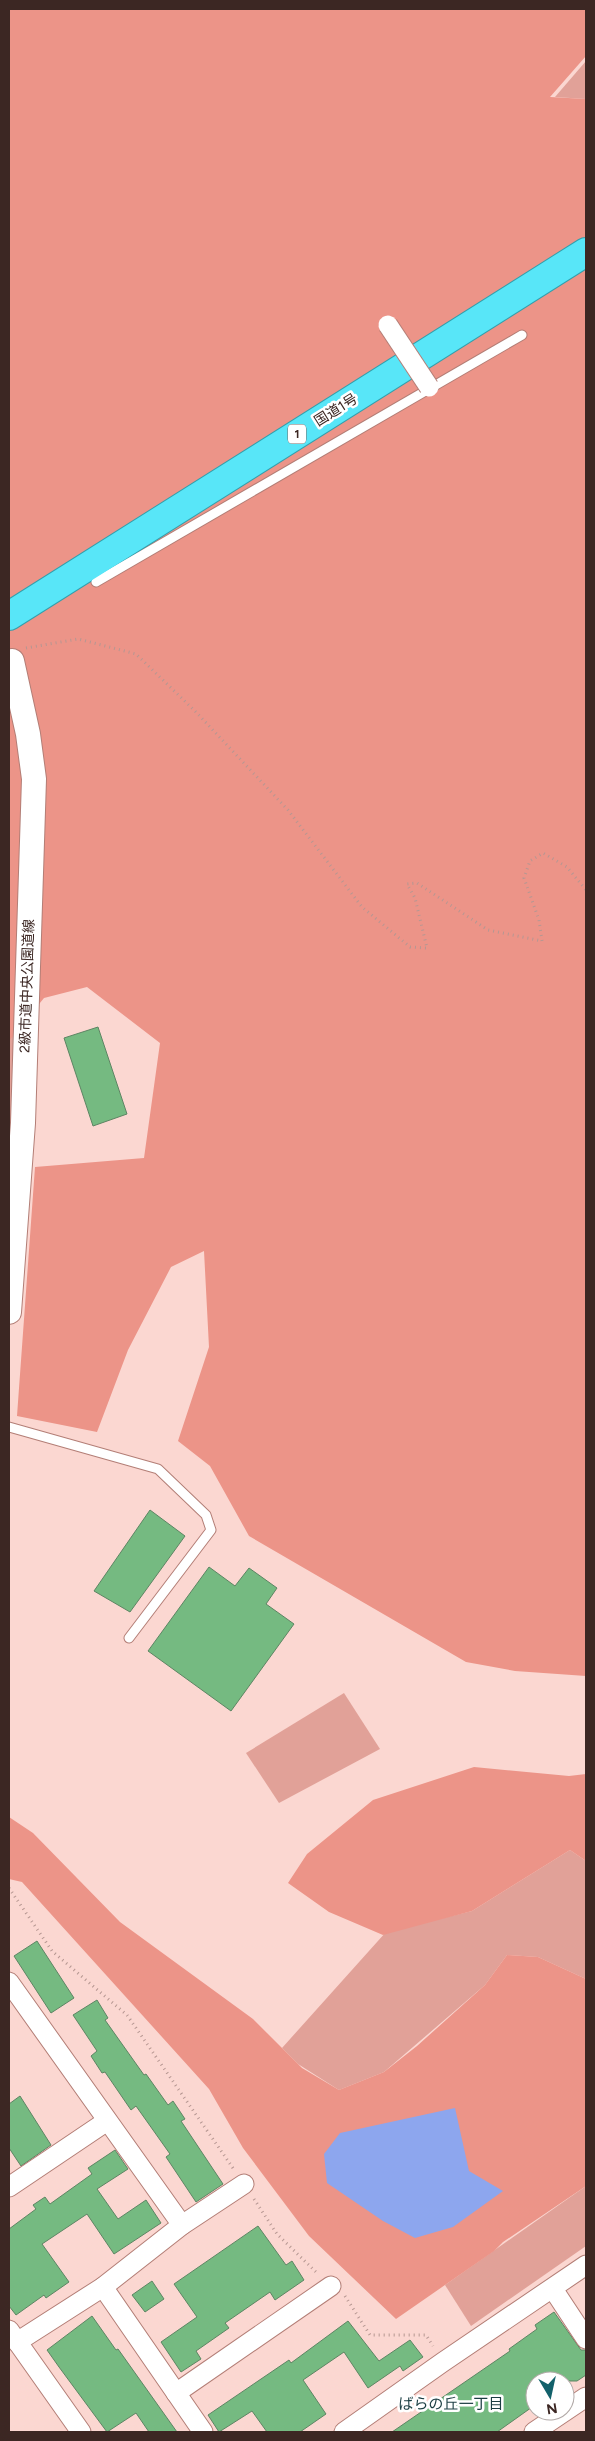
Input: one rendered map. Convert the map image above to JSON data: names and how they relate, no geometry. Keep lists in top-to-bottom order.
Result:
{
  "streets": {
    "highway": ["国道1号", "1"],
    "street": ["2級市道中央公園道線"]
  },
  "districts": ["ばらの丘一丁目"],
  "north": "bottom"
}
